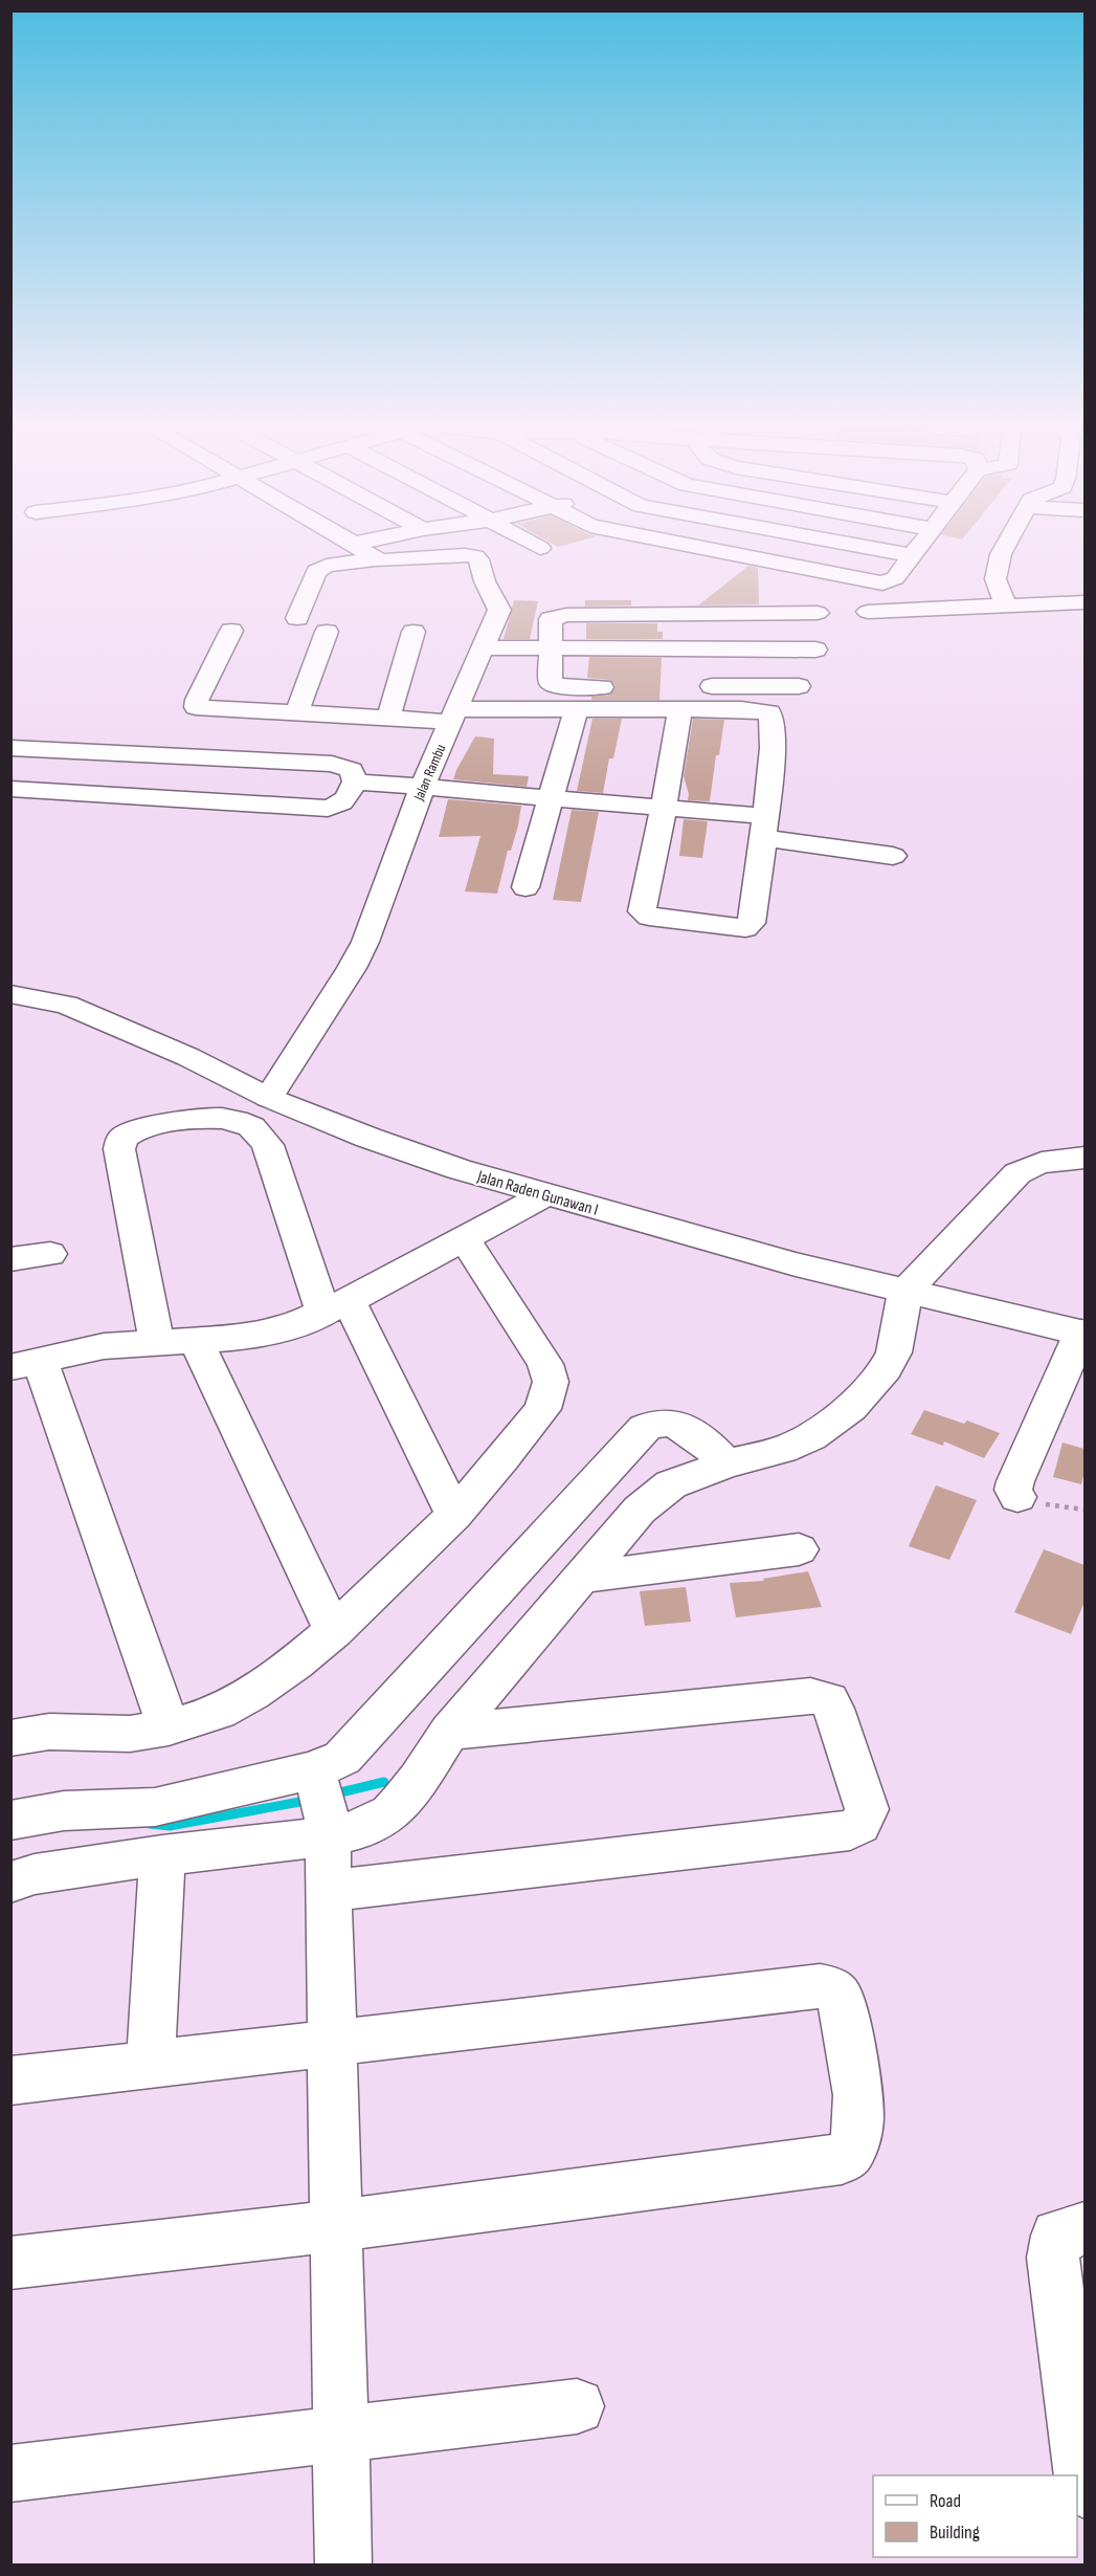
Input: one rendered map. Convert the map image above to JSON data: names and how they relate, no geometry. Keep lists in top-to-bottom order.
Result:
{
  "streets": {
    "main road": ["Jalan Rambu", "Jalan Raden Gunawan I"]
  },
  "crossings": [
    ["Jalan Rambu", "Jalan Raden Gunawan I"]
  ],
  "legend": ["Road", "Building"]
}
